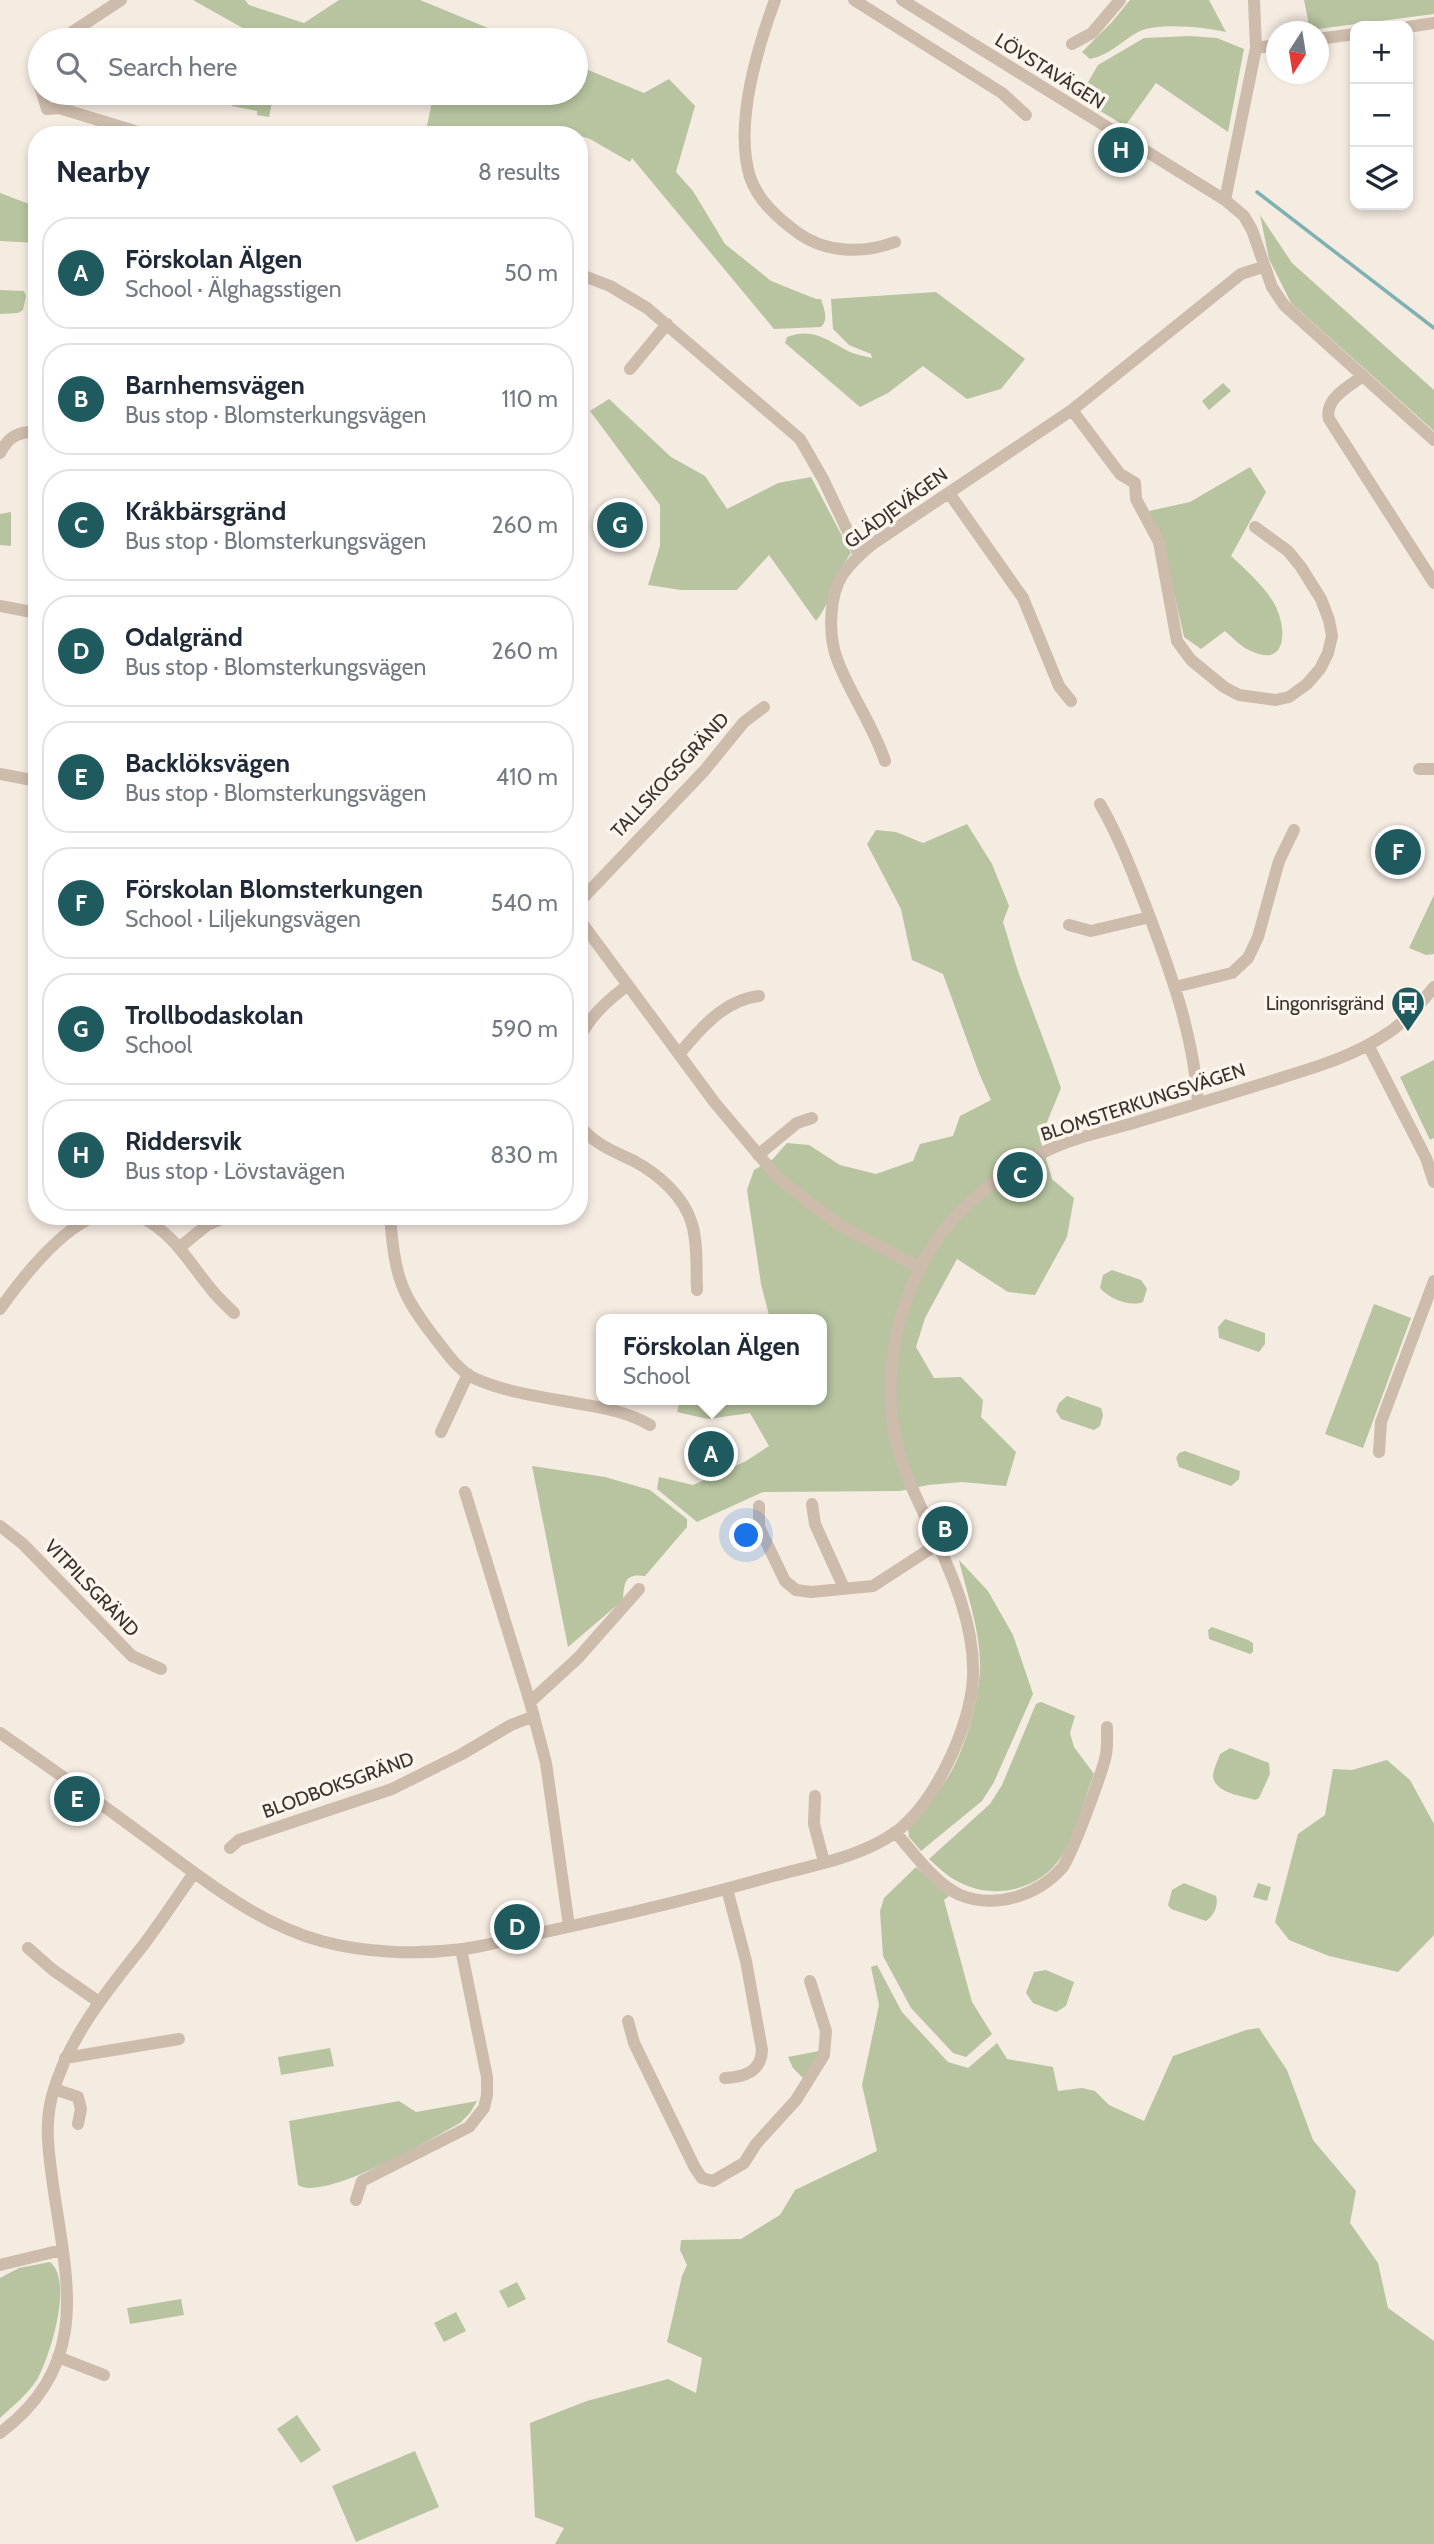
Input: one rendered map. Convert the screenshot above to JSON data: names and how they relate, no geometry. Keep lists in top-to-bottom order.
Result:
{
  "streets": {
    "street": [
      "LÖVSTAVÄGEN",
      "GLÄDJEVÄGEN",
      "TALLSKOGSGRÄND",
      "BLOMSTERKUNGSVÄGEN",
      "VITPILSGRÄND",
      "BLODBOKSGRÄND"
    ]
  },
  "crossings": [
    ["LÖVSTAVÄGEN", "GLÄDJEVÄGEN"]
  ],
  "places": {
    "bus stop": ["Lingonrisgränd"]
  },
  "north": "bottom",
  "page": {
    "map_buttons": ["+", "−"],
    "search": "Search here",
    "pins": [
      "H",
      "G",
      "F",
      "C",
      "A",
      "B",
      "E",
      "D"
    ],
    "heading": ["Nearby", "8 results"],
    "list": [
      {
        "mark": "A",
        "name": "Förskolan Älgen",
        "note": "School · Älghagsstigen",
        "value": "50 m"
      },
      {
        "mark": "B",
        "name": "Barnhemsvägen",
        "note": "Bus stop · Blomsterkungsvägen",
        "value": "110 m"
      },
      {
        "mark": "C",
        "name": "Kråkbärsgränd",
        "note": "Bus stop · Blomsterkungsvägen",
        "value": "260 m"
      },
      {
        "mark": "D",
        "name": "Odalgränd",
        "note": "Bus stop · Blomsterkungsvägen",
        "value": "260 m"
      },
      {
        "mark": "E",
        "name": "Backlöksvägen",
        "note": "Bus stop · Blomsterkungsvägen",
        "value": "410 m"
      },
      {
        "mark": "F",
        "name": "Förskolan Blomsterkungen",
        "note": "School · Liljekungsvägen",
        "value": "540 m"
      },
      {
        "mark": "G",
        "name": "Trollbodaskolan",
        "note": "School",
        "value": "590 m"
      },
      {
        "mark": "H",
        "name": "Riddersvik",
        "note": "Bus stop · Lövstavägen",
        "value": "830 m"
      }
    ],
    "popup": ["Förskolan Älgen", "School"]
  }
}
